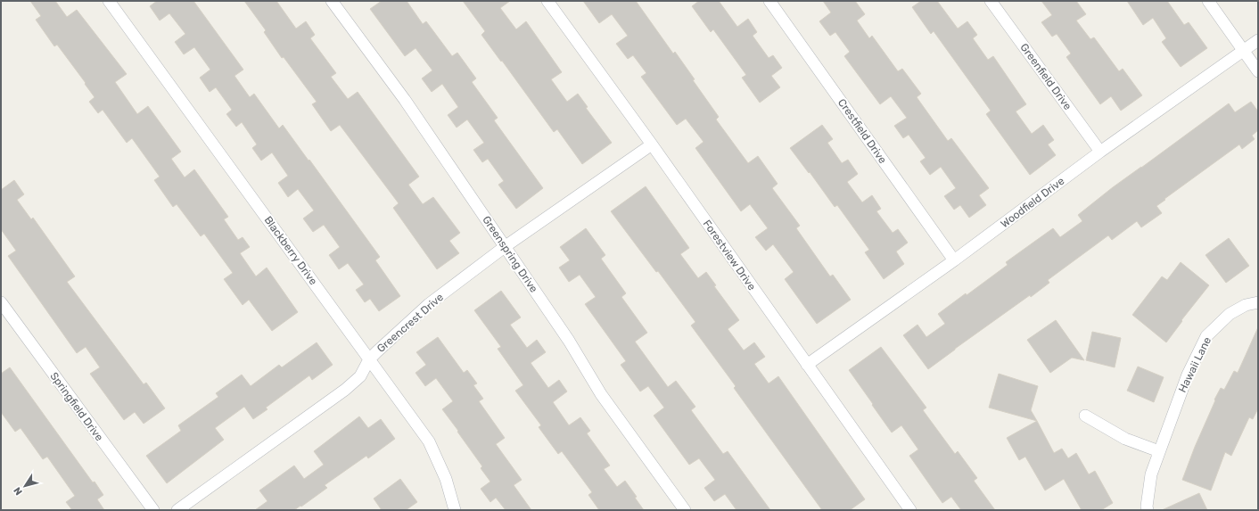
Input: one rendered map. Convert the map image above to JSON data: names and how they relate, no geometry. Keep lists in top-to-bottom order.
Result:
{
  "streets": {
    "street": [
      "Greenfield Drive",
      "Crestfield Drive",
      "Woodfield Drive",
      "Blackberry Drive",
      "Greenspring Drive",
      "Forestview Drive",
      "Greencrest Drive",
      "Hawaii Lane",
      "Springfield Drive"
    ]
  },
  "crossings": [
    ["Greenfield Drive", "Woodfield Drive"],
    ["Crestfield Drive", "Woodfield Drive"],
    ["Woodfield Drive", "Forestview Drive"],
    ["Blackberry Drive", "Greencrest Drive"],
    ["Greenspring Drive", "Greencrest Drive"],
    ["Forestview Drive", "Greencrest Drive"]
  ],
  "north": "bottom left"
}
